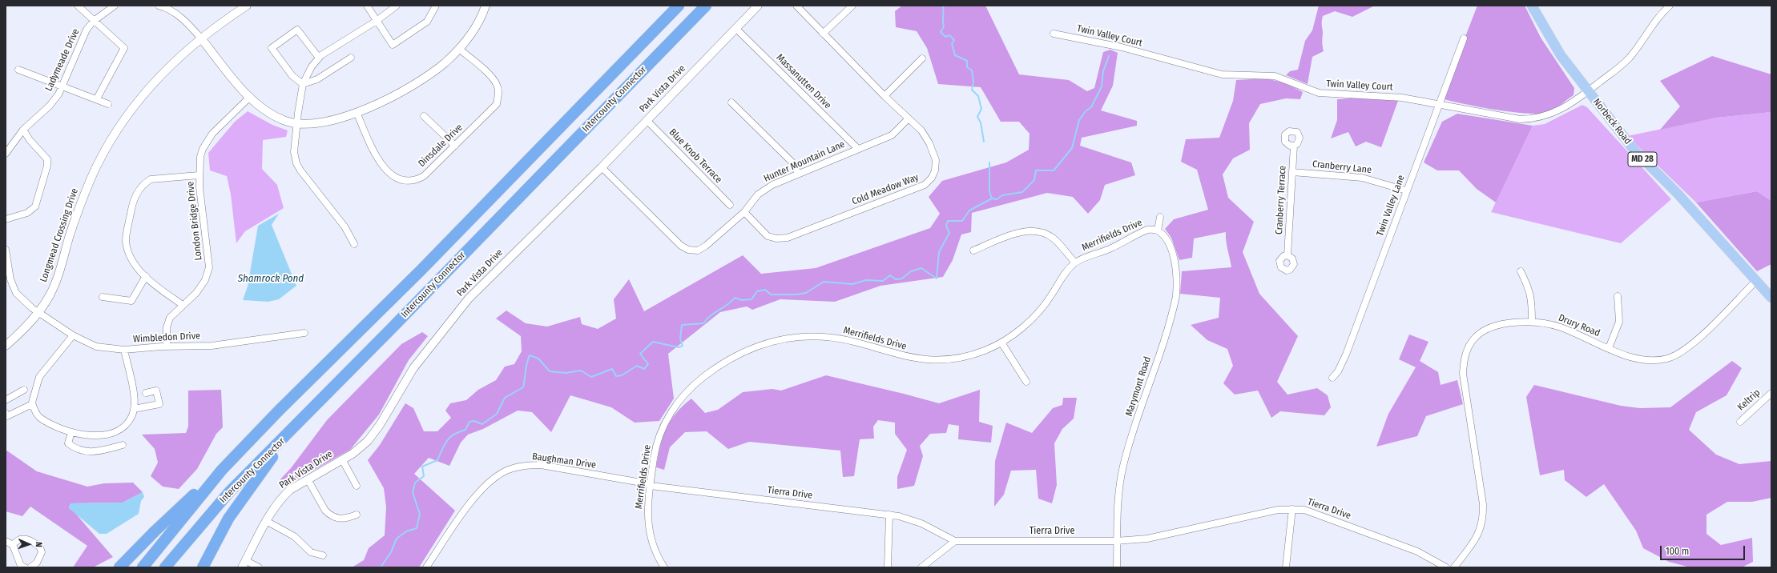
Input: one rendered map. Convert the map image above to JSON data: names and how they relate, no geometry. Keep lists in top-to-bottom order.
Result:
{
  "streets": {
    "highway": ["Intercounty Connector"],
    "main road": ["Norbeck Road", "MD 28"],
    "street": [
      "Twin Valley Court",
      "Ladymeade Drive",
      "Massanutten Drive",
      "Park Vista Drive",
      "Dinsdale Drive",
      "Blue Knob Terrace",
      "Hunter Mountain Lane",
      "Cranberry Lane",
      "Cold Meadow Way",
      "Cranberry Terrace",
      "Twin Valley Lane",
      "London Bridge Drive",
      "Longmead Crossing Drive",
      "Merrifields Drive",
      "Drury Road",
      "Wimbledon Drive",
      "Marymont Road",
      "Keltrip",
      "Baughman Drive",
      "Tierra Drive"
    ]
  },
  "crossings": [
    ["Twin Valley Court", "Norbeck Road"],
    ["Twin Valley Court", "Twin Valley Lane"],
    ["Massanutten Drive", "Park Vista Drive"],
    ["Massanutten Drive", "Hunter Mountain Lane"],
    ["Park Vista Drive", "Blue Knob Terrace"],
    ["Park Vista Drive", "Hunter Mountain Lane"],
    ["Norbeck Road", "Drury Road"],
    ["Hunter Mountain Lane", "Cold Meadow Way"],
    ["Cranberry Lane", "Cranberry Terrace"],
    ["Cranberry Lane", "Twin Valley Lane"],
    ["London Bridge Drive", "Wimbledon Drive"],
    ["Longmead Crossing Drive", "Wimbledon Drive"],
    ["Merrifields Drive", "Marymont Road"],
    ["Merrifields Drive", "Baughman Drive"],
    ["Merrifields Drive", "Tierra Drive"],
    ["Marymont Road", "Tierra Drive"],
    ["Baughman Drive", "Tierra Drive"]
  ],
  "water": ["Shamrock Pond"],
  "scale_bar": "100 m",
  "north": "right"
}
